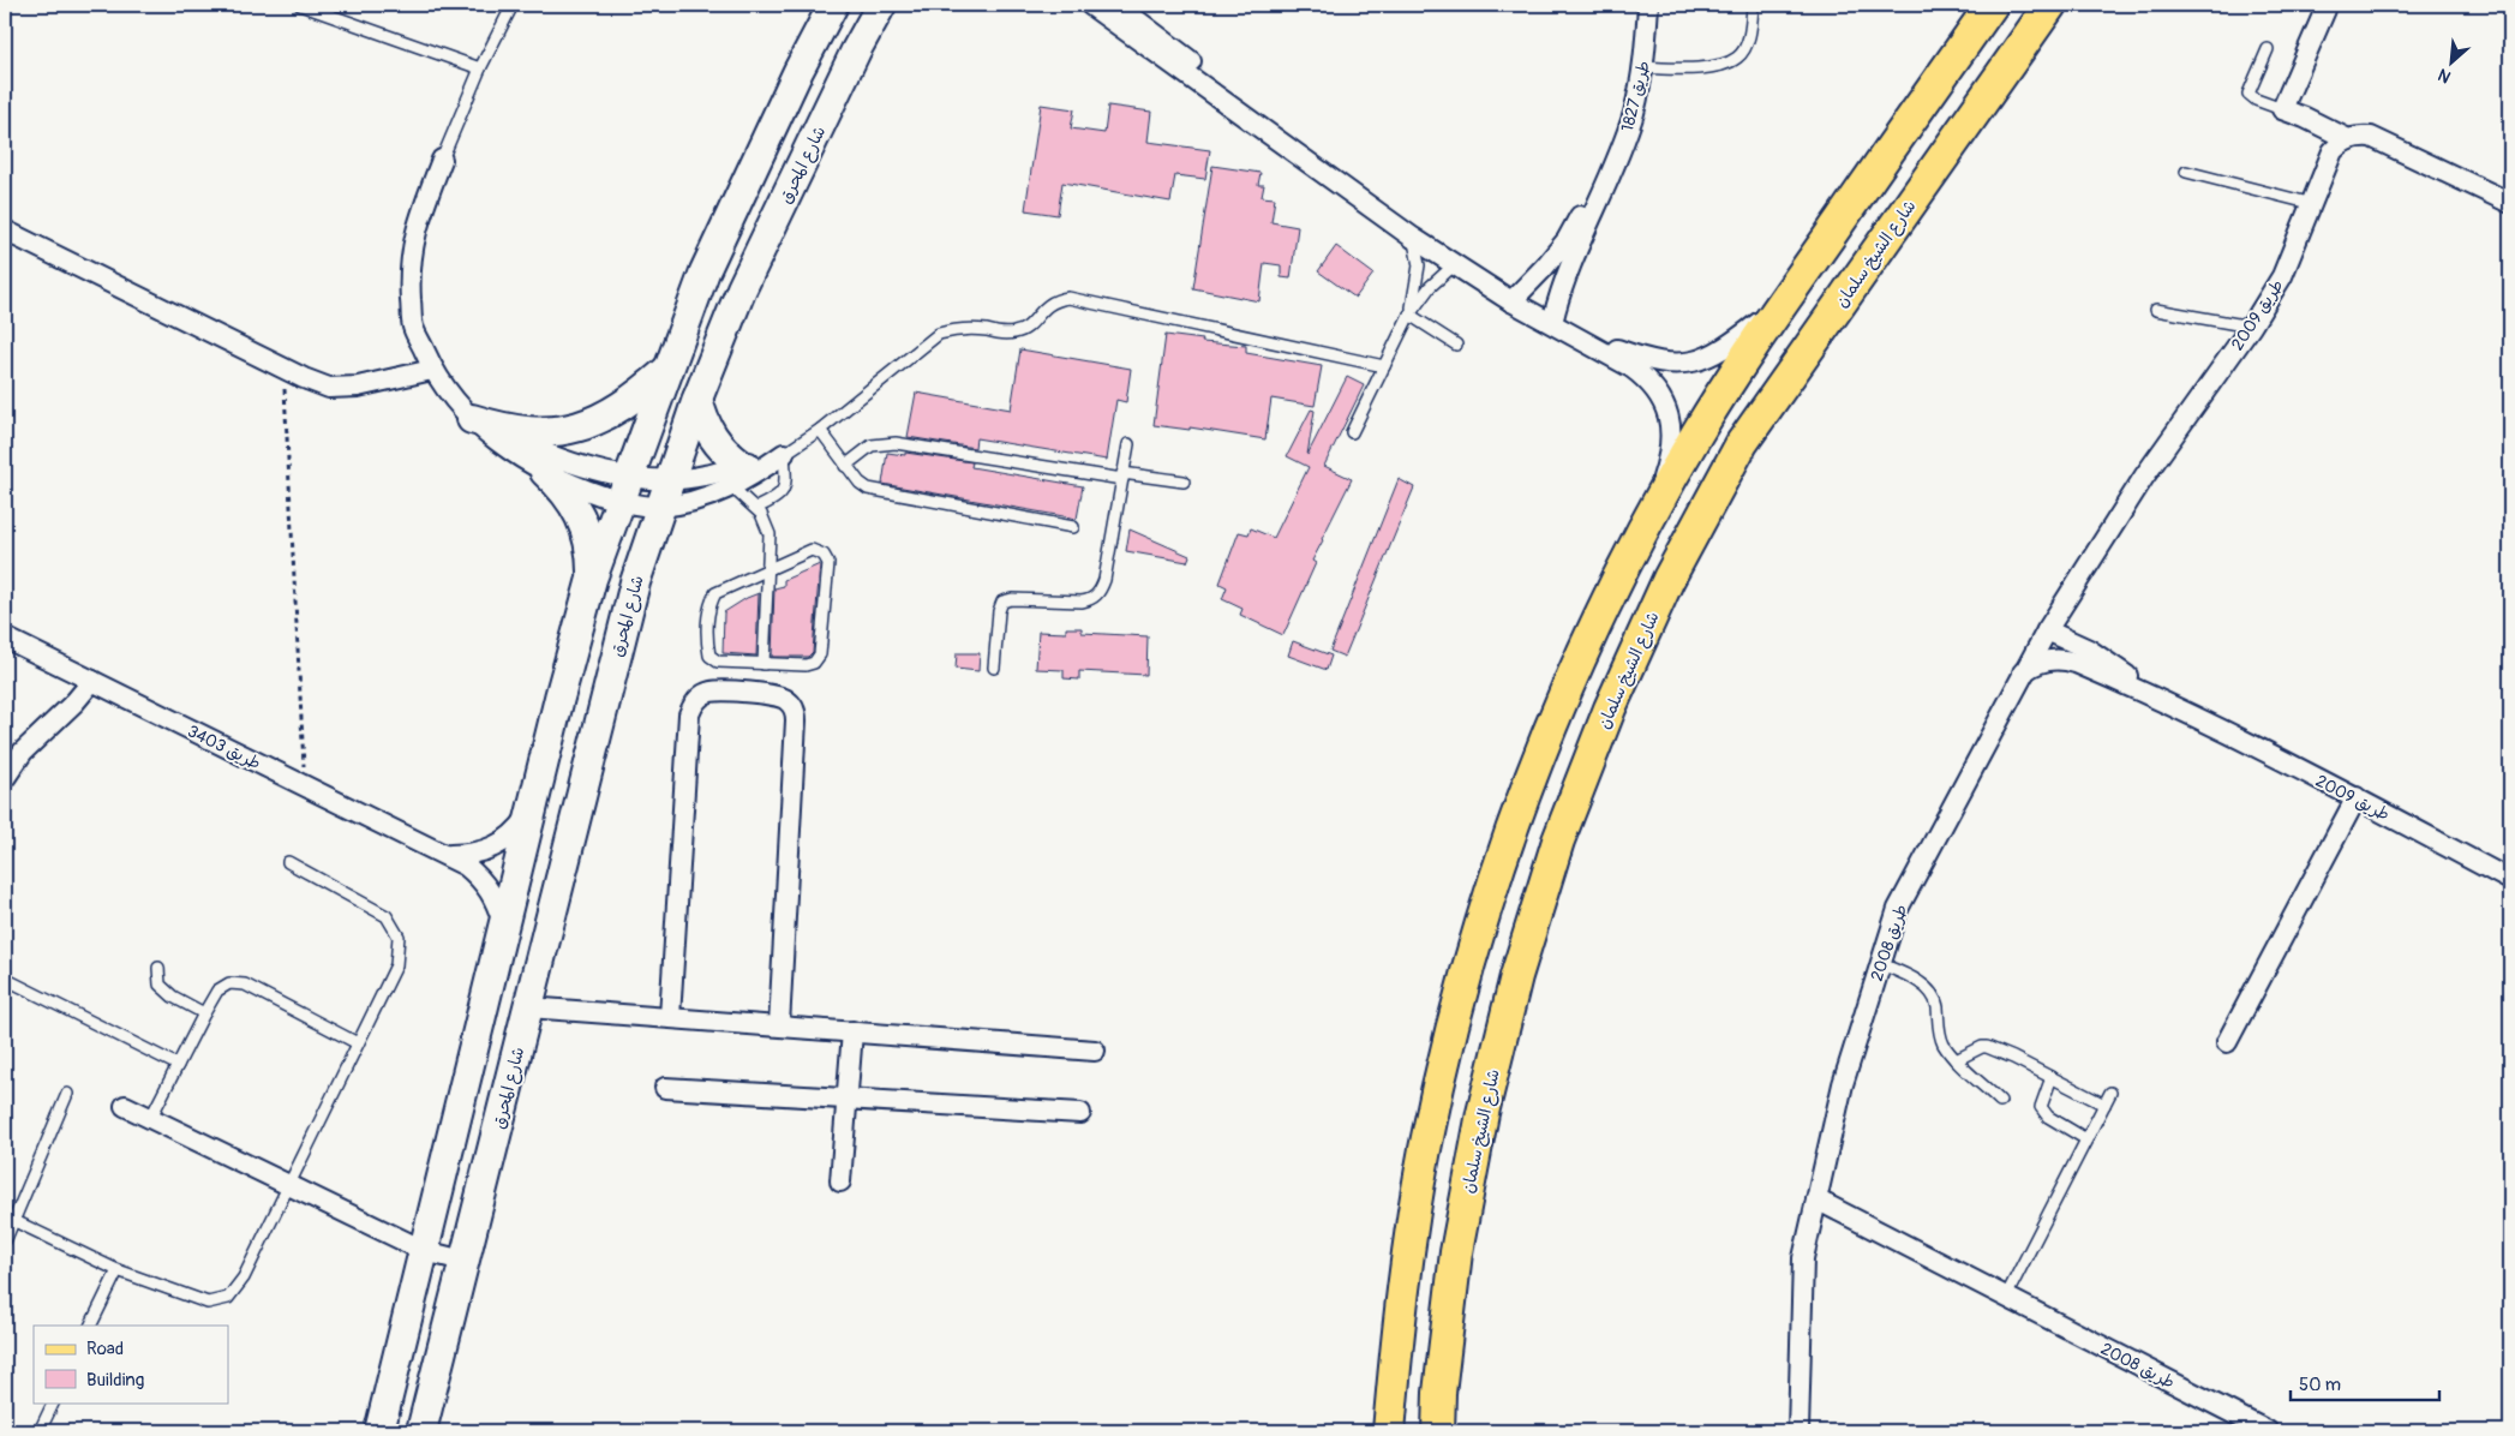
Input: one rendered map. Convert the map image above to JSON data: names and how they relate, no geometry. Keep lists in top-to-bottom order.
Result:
{
  "streets": {
    "main road": ["شارع المحرق", "شارع الشيخ سلمان"],
    "street": [
      "طريق 1827",
      "طريق 2009",
      "طريق 3403",
      "طريق 2008"
    ]
  },
  "crossings": [
    ["طريق 2009", "طريق 2008"]
  ],
  "legend": ["Road", "Building"],
  "scale_bar": "50 m",
  "north": "bottom left"
}
